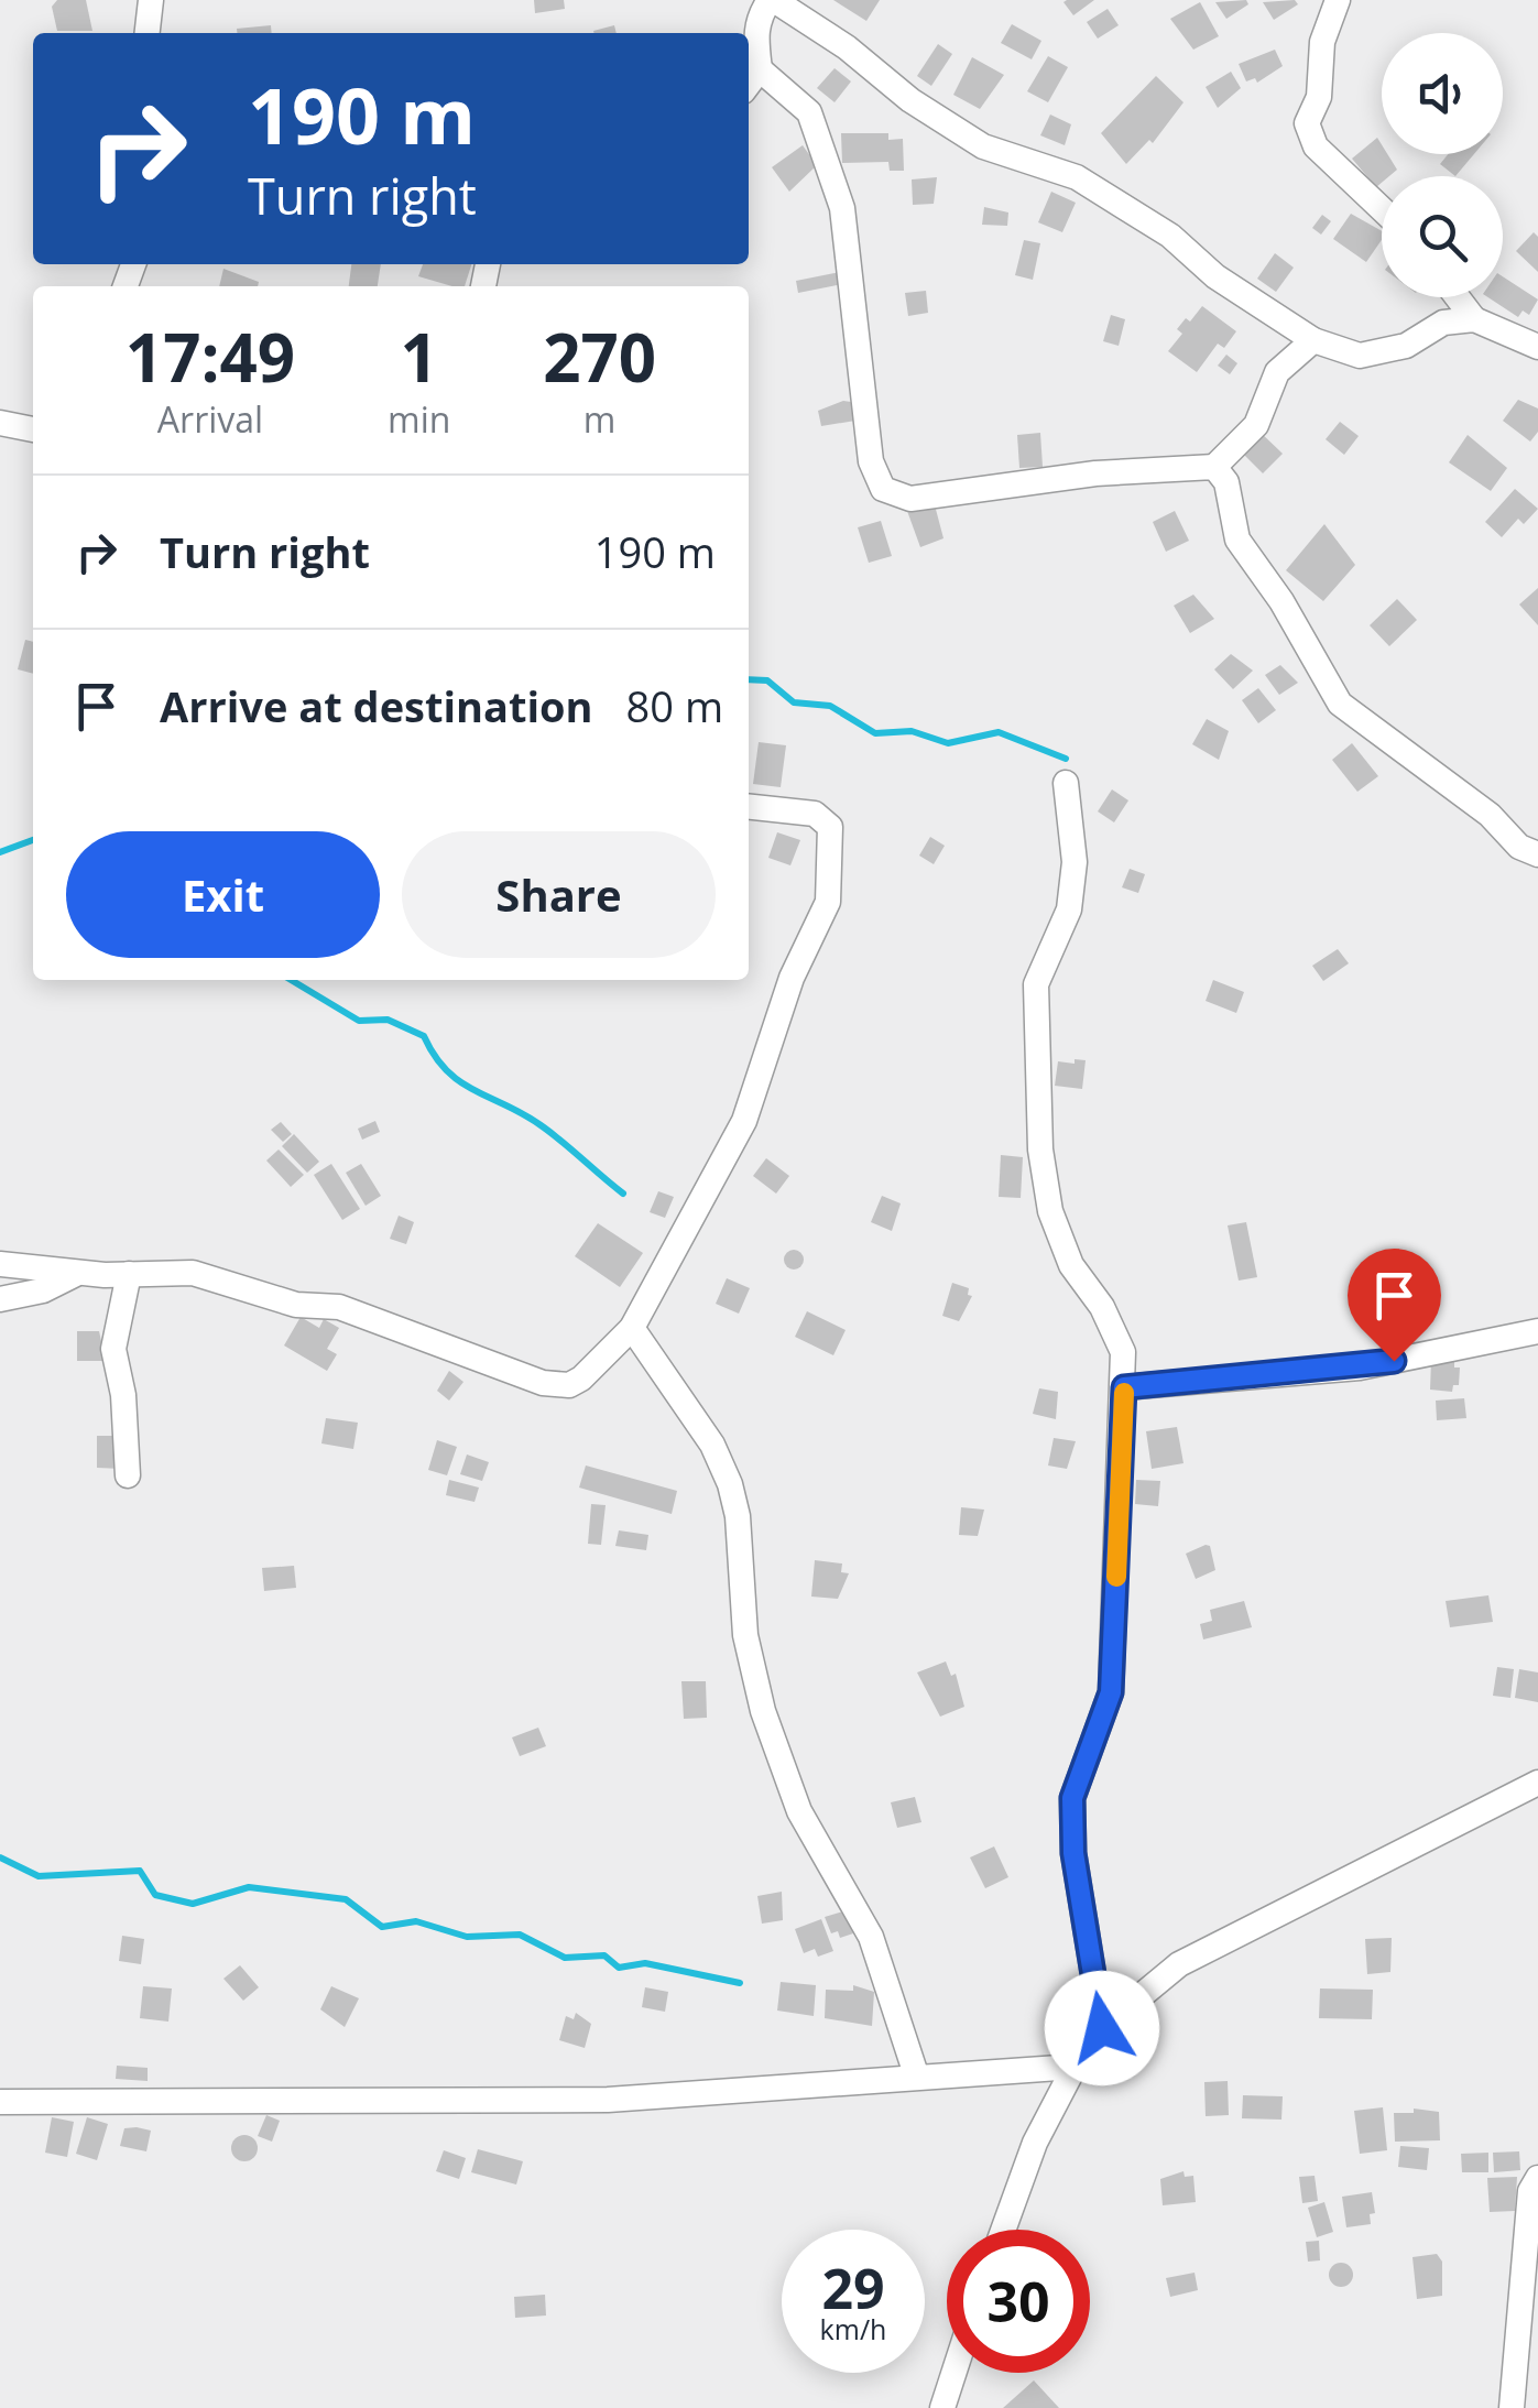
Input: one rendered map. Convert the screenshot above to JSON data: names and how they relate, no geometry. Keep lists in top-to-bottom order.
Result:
{
  "page": {
    "turn": ["190 m", "Turn right"],
    "eta": [
      "17:49",
      "Arrival",
      "1",
      "min",
      "270",
      "m"
    ],
    "list": [
      {
        "name": "Turn right",
        "value": "190 m"
      },
      {
        "name": "Arrive at destination",
        "value": "80 m"
      }
    ],
    "buttons": ["Exit", "Share"],
    "speed": "29 km/h",
    "limit": "30"
  }
}
